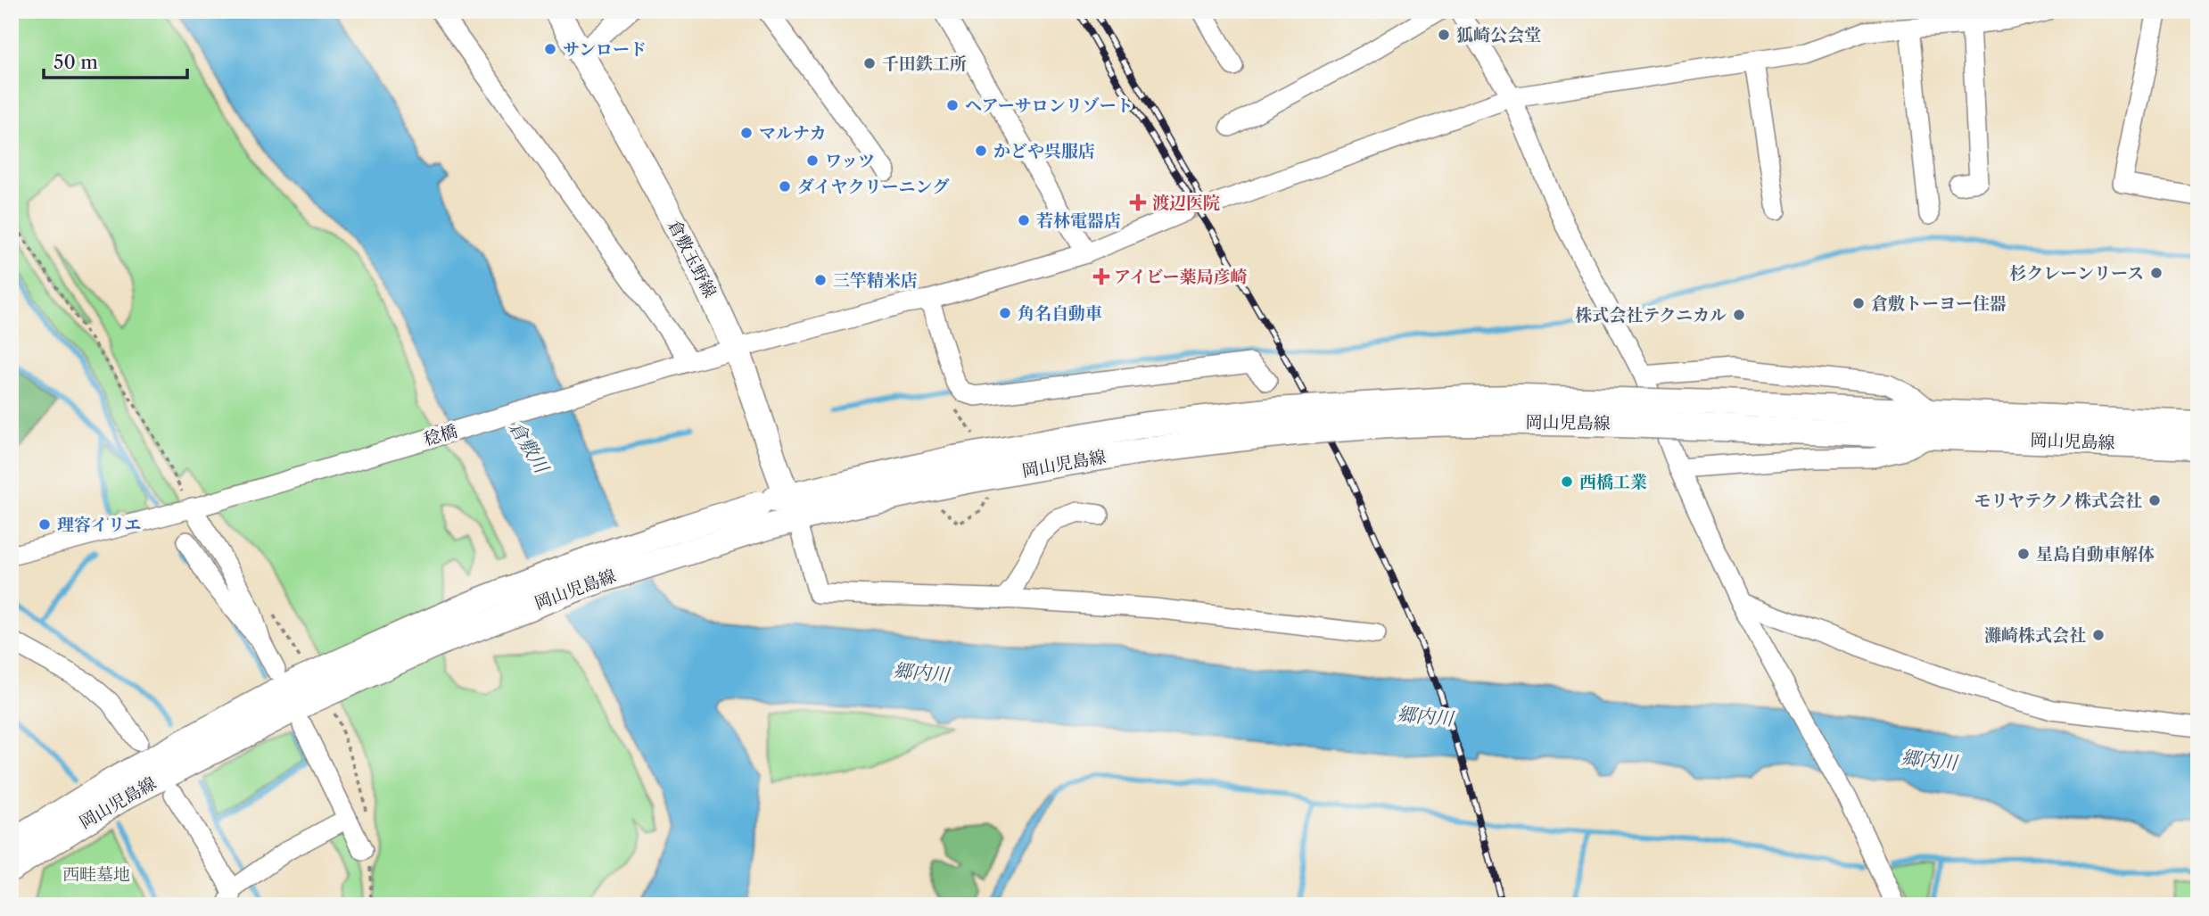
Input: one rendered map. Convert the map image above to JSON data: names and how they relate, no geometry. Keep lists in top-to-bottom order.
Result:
{
  "streets": {
    "main road": ["倉敷玉野線", "岡山児島線"],
    "street": ["稔橋"]
  },
  "crossings": [
    ["倉敷玉野線", "岡山児島線"],
    ["倉敷玉野線", "稔橋"]
  ],
  "water": ["倉敷川", "郷内川"],
  "parks": ["西畦墓地"],
  "places": {
    "other": [
      "狐崎公会堂",
      "サンロード",
      "千田鉄工所",
      "ヘアーサロンリゾート",
      "マルナカ",
      "かどや呉服店",
      "ワッツ",
      "ダイヤクリーニング",
      "若林電器店",
      "杉クレーンリース",
      "三竿精米店",
      "倉敷トーヨー住器",
      "角名自動車",
      "株式会社テクニカル",
      "西橋工業",
      "モリヤテクノ株式会社",
      "理容イリエ",
      "星島自動車解体",
      "灘崎株式会社"
    ],
    "health": ["渡辺医院", "アイビー薬局彦崎"]
  },
  "scale_bar": "50 m"
}
